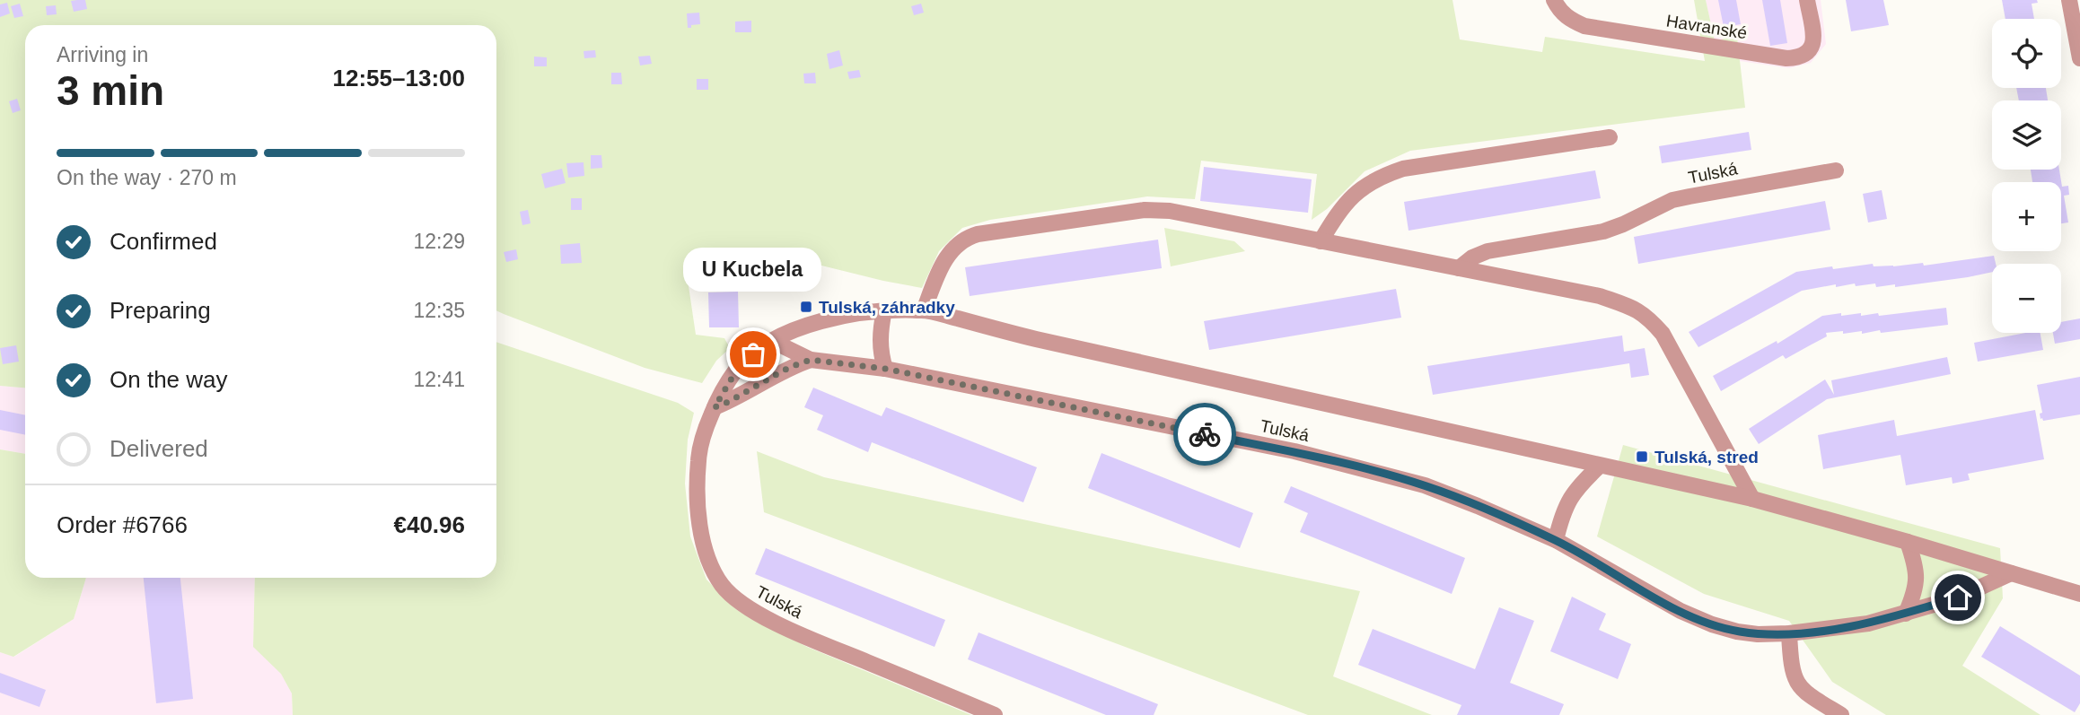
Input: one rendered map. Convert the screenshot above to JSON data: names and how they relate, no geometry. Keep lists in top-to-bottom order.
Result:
{
  "streets": {
    "street": ["Havranské", "Tulská"]
  },
  "places": {
    "transit": ["Tulská, záhradky", "Tulská, stred"],
    "other": ["U Kucbela"]
  },
  "page": {
    "map_buttons": ["+", "−"],
    "heading": ["3 min", "Arriving in", "12:55–13:00"],
    "panel": ["Order #6766", "€40.96"],
    "bar": "On the way · 270 m",
    "list": [
      ["Confirmed", "12:29"],
      ["Preparing", "12:35"],
      ["On the way", "12:41"],
      "Delivered"
    ],
    "bubble": "U Kucbela"
  }
}
